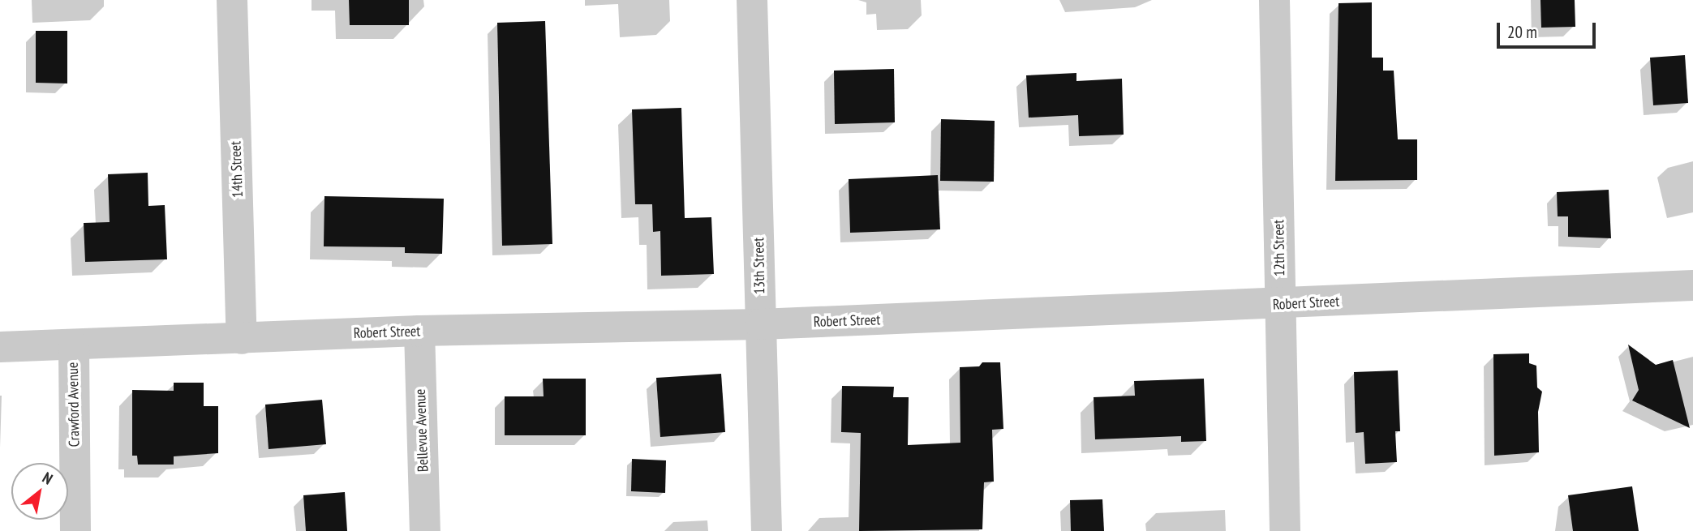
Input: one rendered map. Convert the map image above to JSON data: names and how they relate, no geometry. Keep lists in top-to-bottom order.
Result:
{
  "streets": {
    "street": [
      "14th Street",
      "12th Street",
      "13th Street",
      "Robert Street",
      "Crawford Avenue",
      "Bellevue Avenue"
    ]
  },
  "crossings": [
    ["14th Street", "Robert Street"],
    ["12th Street", "Robert Street"],
    ["13th Street", "Robert Street"],
    ["Robert Street", "Crawford Avenue"],
    ["Robert Street", "Bellevue Avenue"]
  ],
  "scale_bar": "20 m",
  "north": "top right"
}
